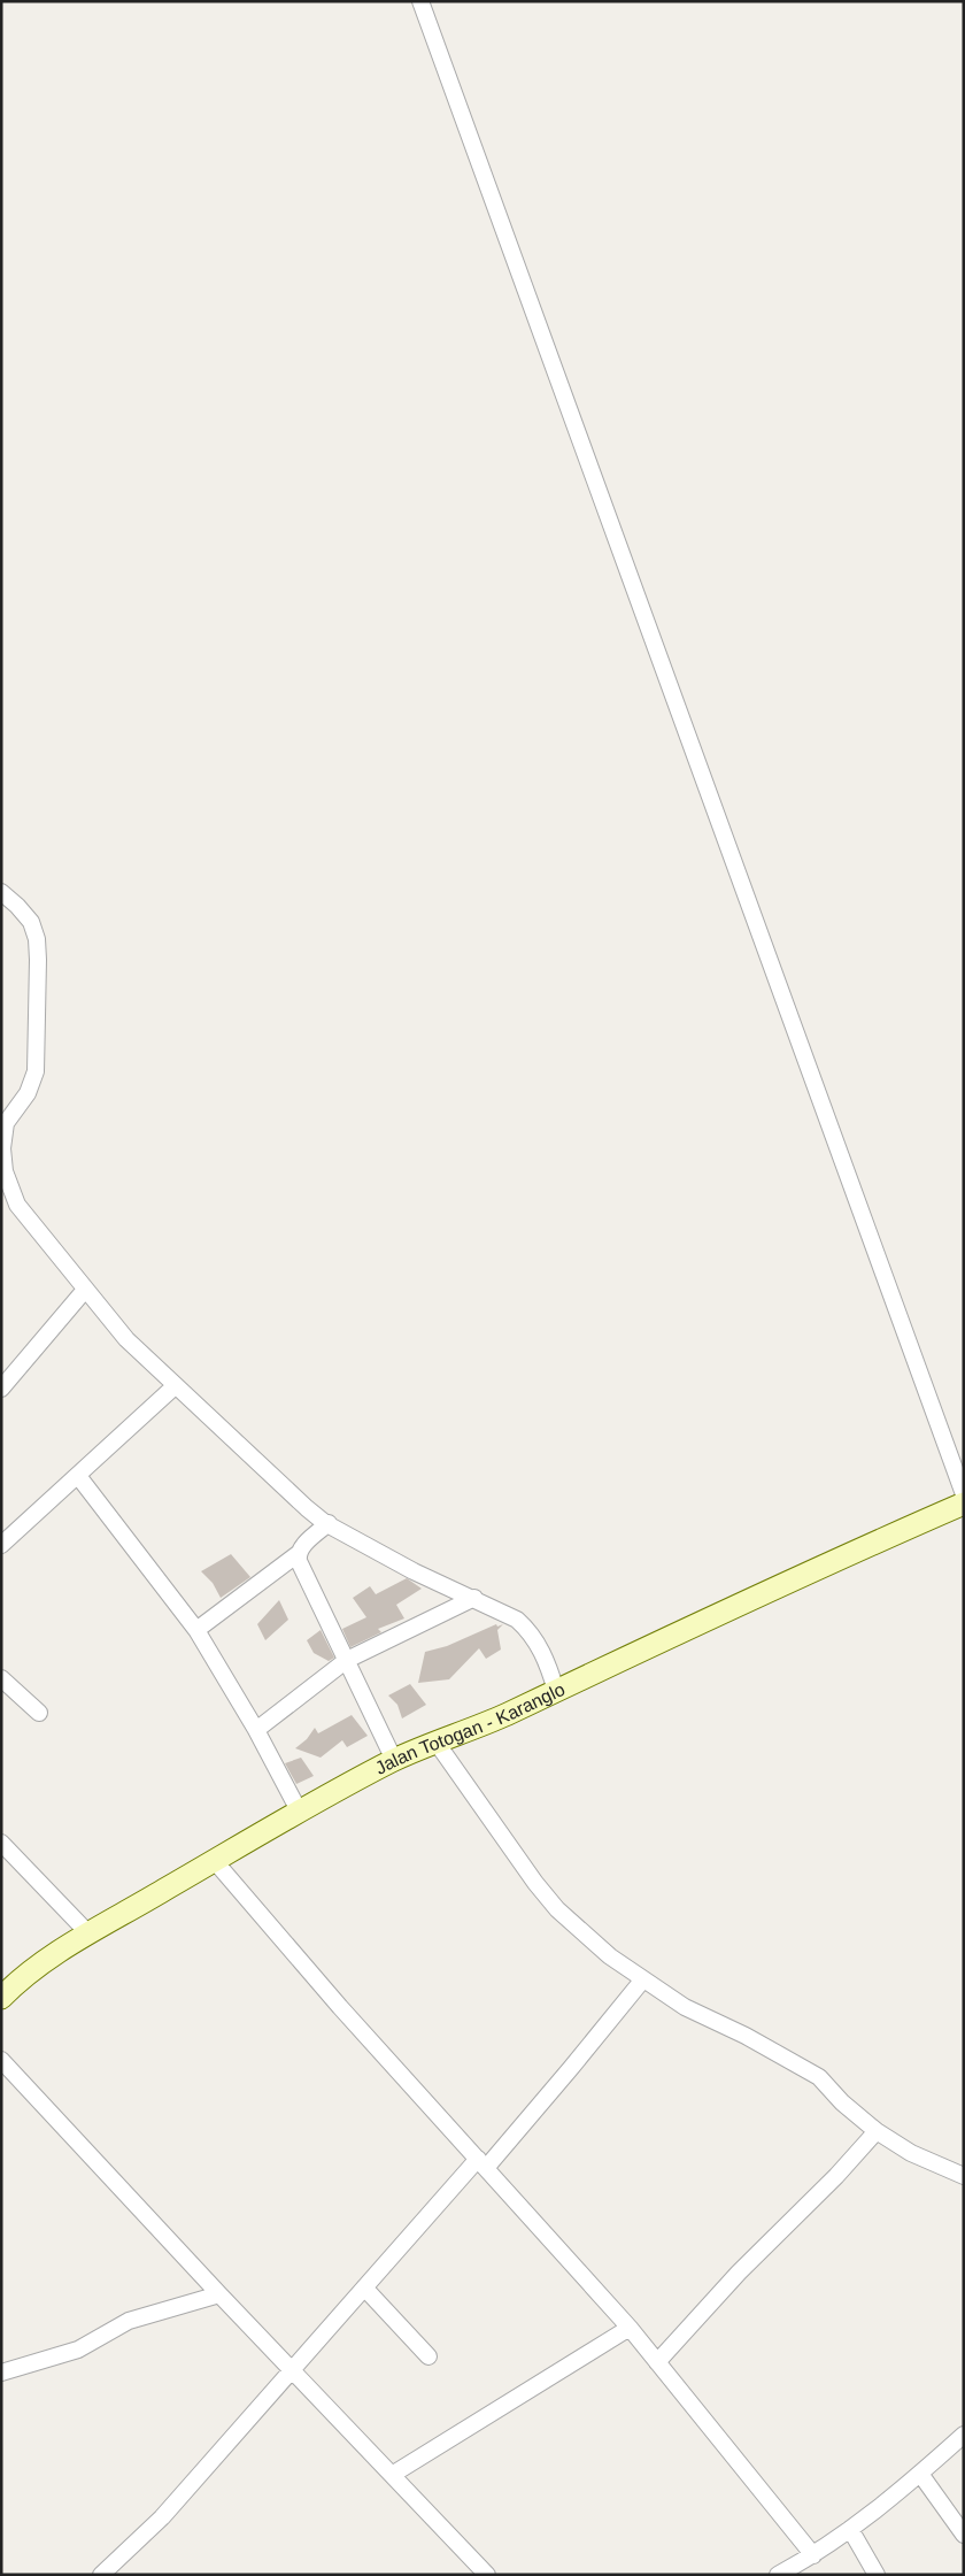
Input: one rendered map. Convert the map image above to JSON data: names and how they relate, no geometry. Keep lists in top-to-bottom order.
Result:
{
  "streets": {
    "main road": ["Jalan Totogan - Karanglo"]
  }
}
